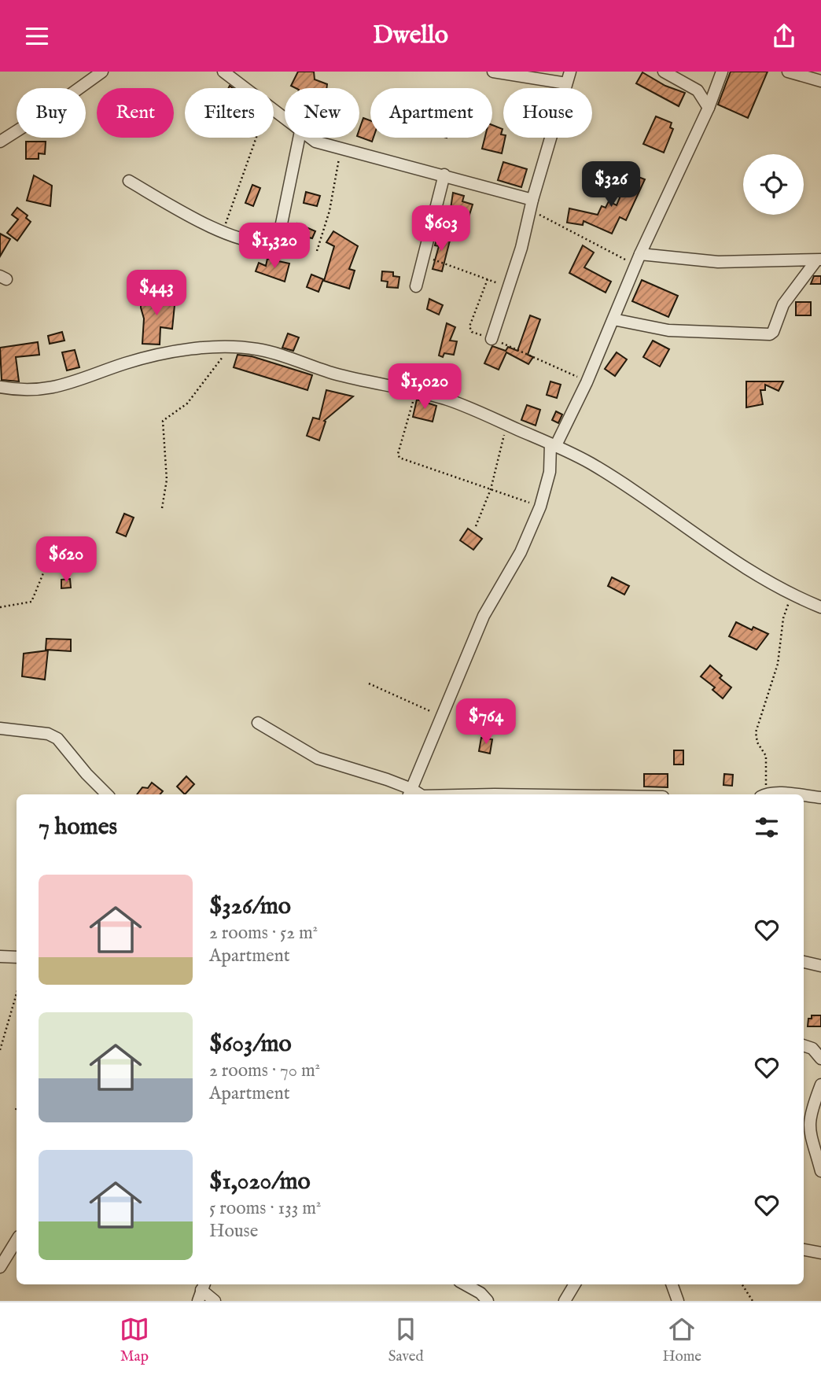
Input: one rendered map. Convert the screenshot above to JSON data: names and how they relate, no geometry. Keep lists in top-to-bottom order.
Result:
{
  "page": {
    "header": "Dwello",
    "chip": [
      "Buy",
      "Rent",
      "Filters",
      "New",
      "Apartment",
      "House"
    ],
    "price": [
      "$326",
      "$603",
      "$1,320",
      "$443",
      "$1,020",
      "$620",
      "$764"
    ],
    "heading": "7 homes",
    "list": [
      {
        "name": "$326/mo",
        "note": "2 rooms · 52 m² · Apartment"
      },
      {
        "name": "$603/mo",
        "note": "2 rooms · 70 m² · Apartment"
      },
      {
        "name": "$1,020/mo",
        "note": "5 rooms · 133 m² · House"
      }
    ],
    "tabs": ["Map", "Saved", "Home"]
  }
}
